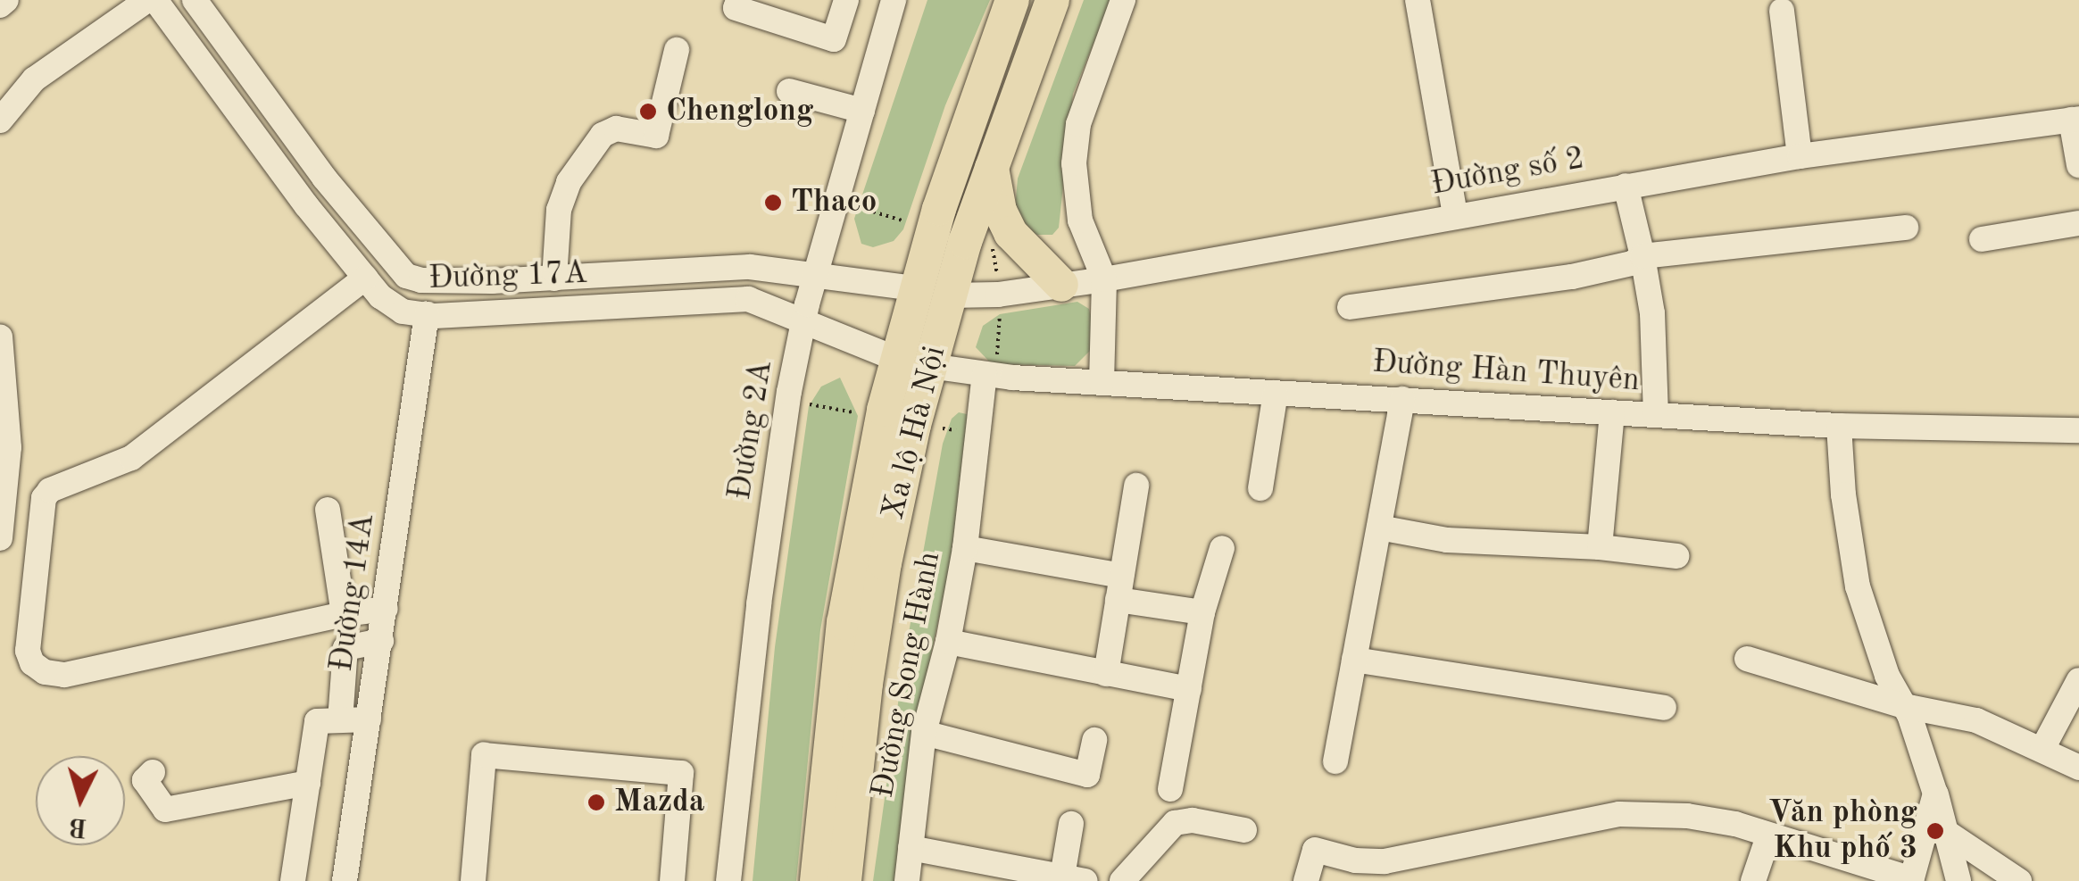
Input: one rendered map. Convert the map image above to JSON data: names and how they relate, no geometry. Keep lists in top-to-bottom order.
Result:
{
  "streets": {
    "highway": ["Xa lộ Hà Nội"],
    "street": [
      "Đường số 2",
      "Đường 17A",
      "Đường Hàn Thuyên",
      "Đường 2A",
      "Đường 14A",
      "Đường Song Hành"
    ]
  },
  "crossings": [
    ["Đường số 2", "Xa lộ Hà Nội"],
    ["Đường 17A", "Đường 2A"],
    ["Đường 17A", "Xa lộ Hà Nội"],
    ["Đường 17A", "Đường 14A"],
    ["Đường Hàn Thuyên", "Xa lộ Hà Nội"],
    ["Đường Hàn Thuyên", "Đường Song Hành"]
  ],
  "places": [
    "Chenglong",
    "Thaco",
    "Mazda",
    "Văn phòng Khu phố 3"
  ],
  "north": "bottom"
}
